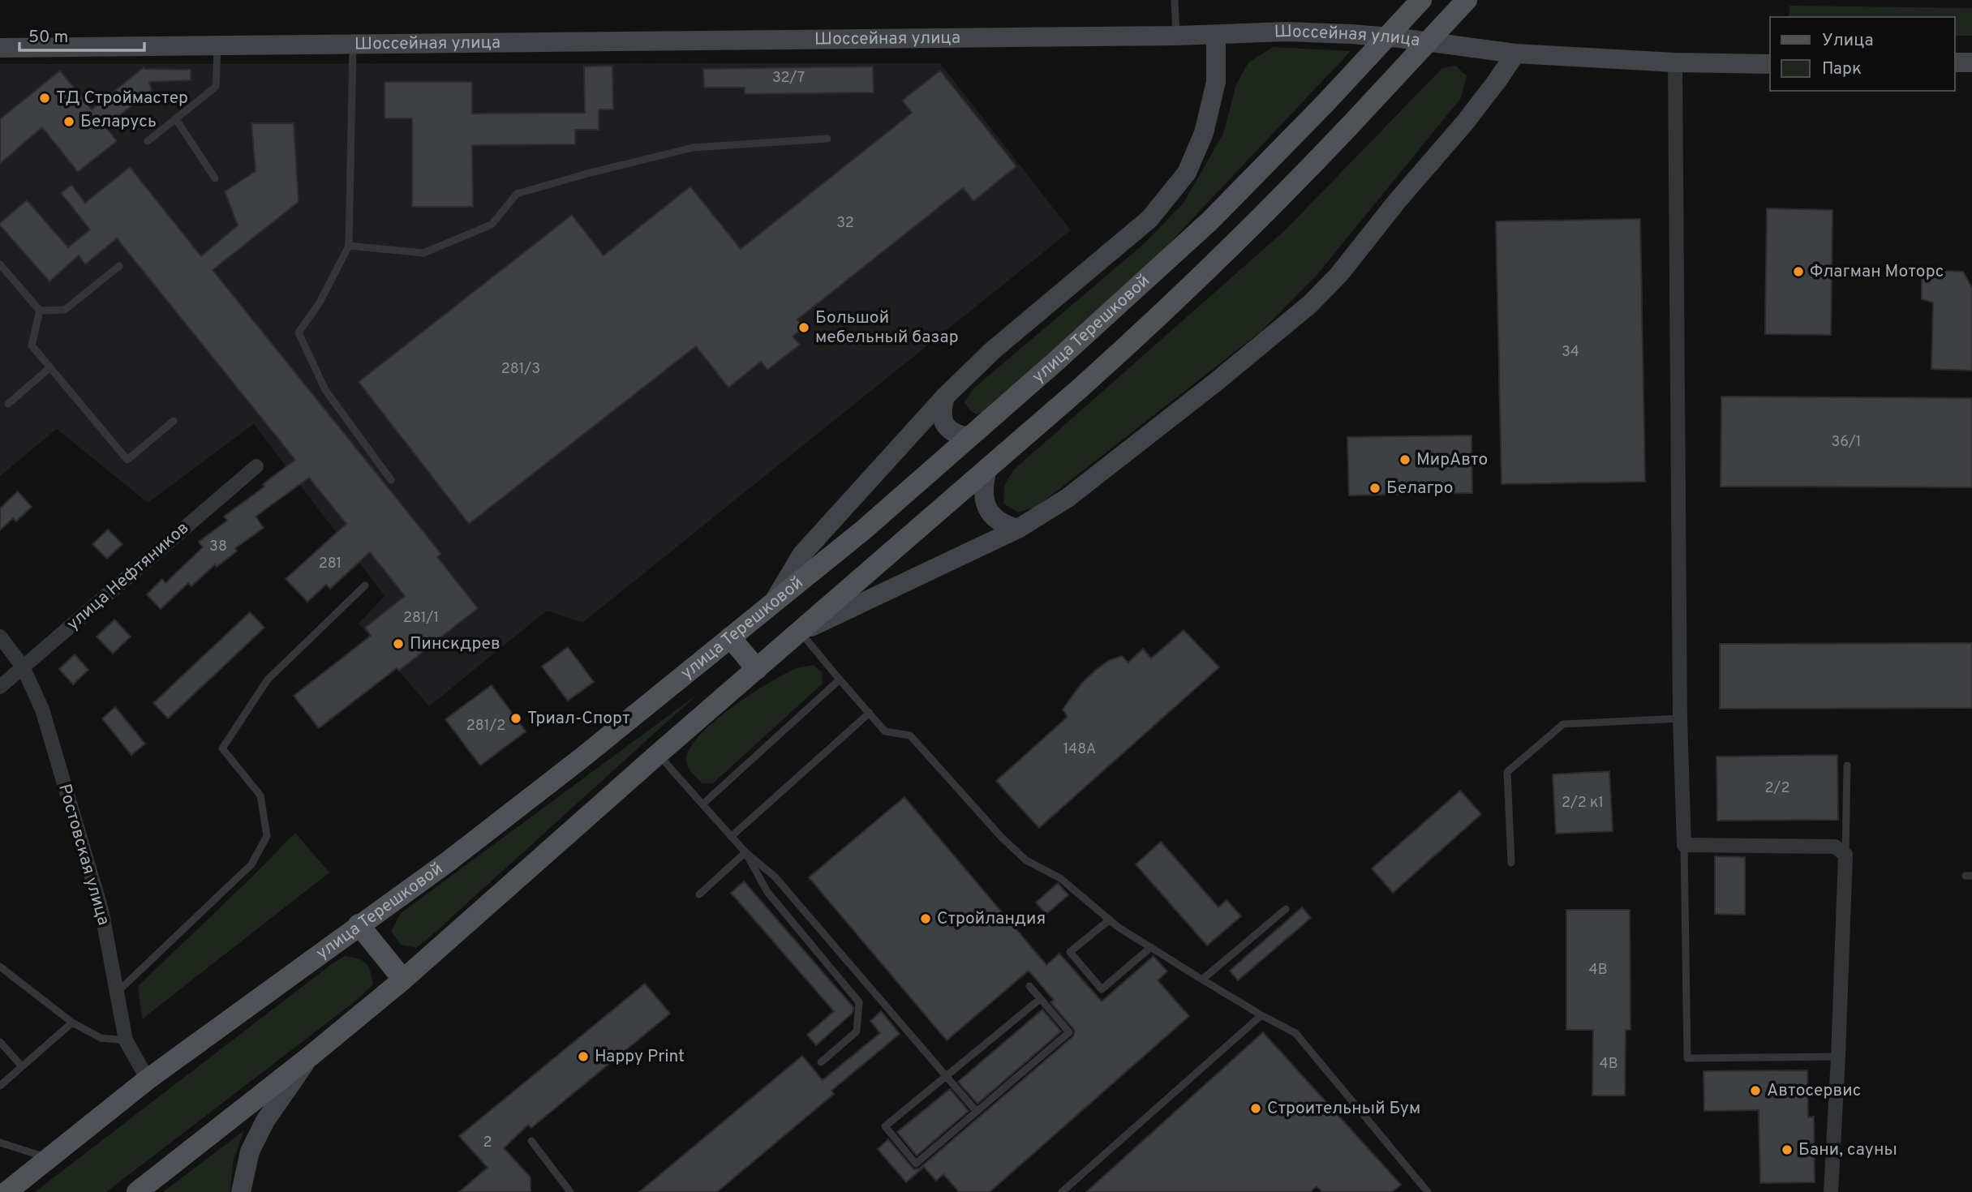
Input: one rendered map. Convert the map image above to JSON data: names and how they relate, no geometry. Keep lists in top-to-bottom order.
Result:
{
  "streets": {
    "main road": ["Шоссейная улица", "улица Терешковой"],
    "street": ["улица Нефтяников", "Ростовская улица"]
  },
  "crossings": [
    ["улица Терешковой", "Ростовская улица"],
    ["улица Нефтяников", "Ростовская улица"]
  ],
  "places": [
    "ТД Строймастер",
    "Беларусь",
    "Флагман Моторс",
    "Большой мебельный базар",
    "МирАвто",
    "Белагро",
    "Пинскдрев",
    "Триал-Спорт",
    "Стройландия",
    "Happy Print",
    "Автосервис",
    "Строительный Бум",
    "Бани, сауны"
  ],
  "house_numbers": [
    "32/7",
    "32",
    "34",
    "281/3",
    "36/1",
    "38",
    "281",
    "281/1",
    "281/2",
    "148А",
    "2/2",
    "2/2 к1",
    "4В",
    "4В",
    "2"
  ],
  "legend": ["Улица", "Парк"],
  "scale_bar": "50 m"
}
